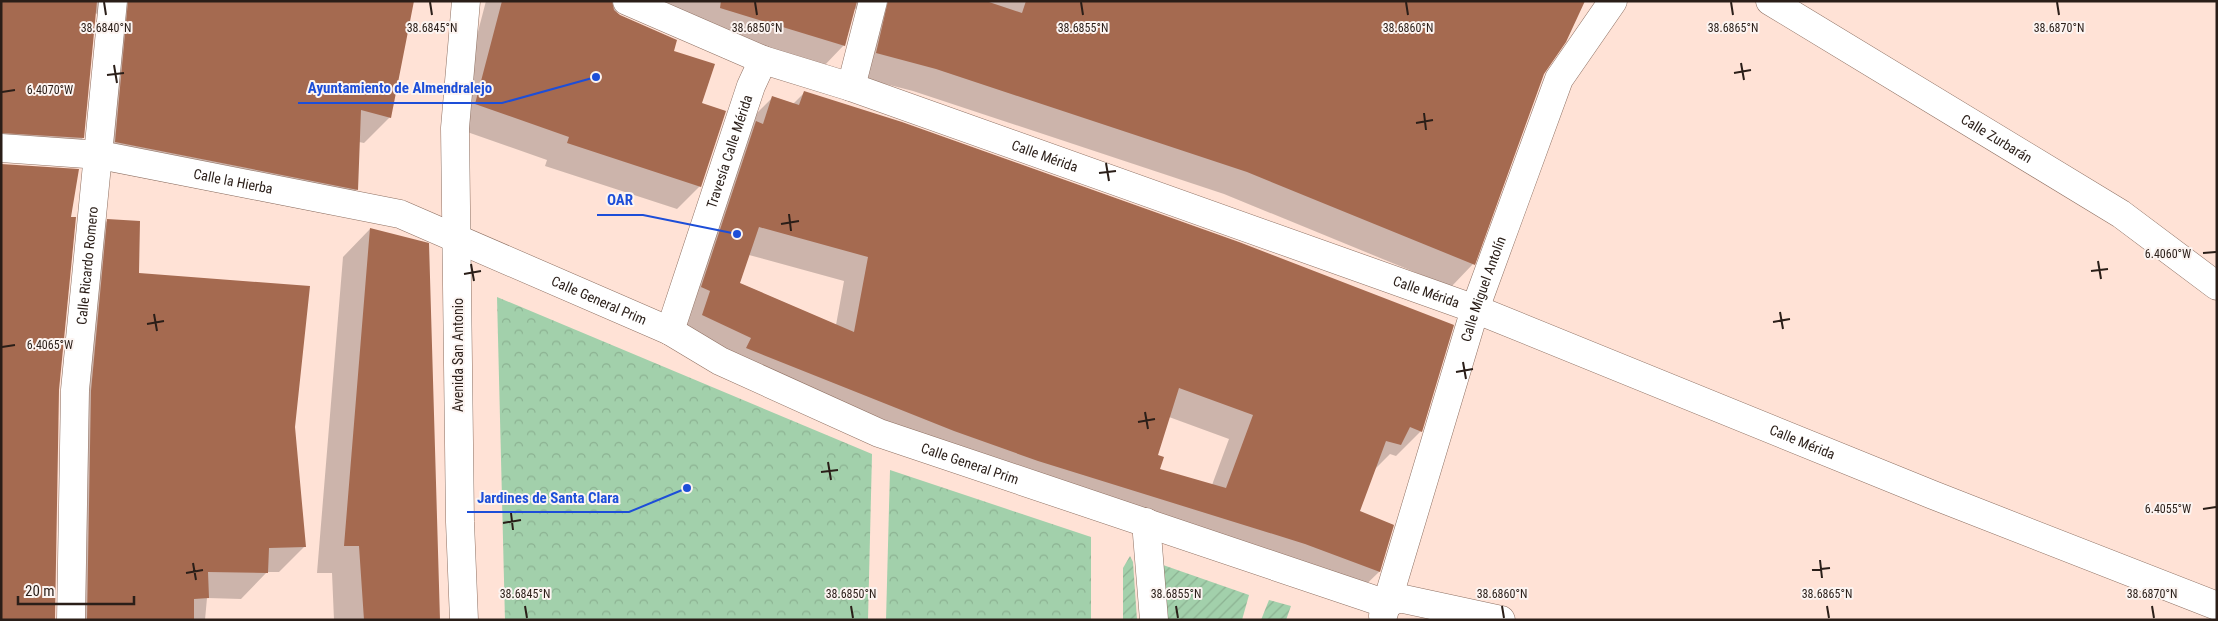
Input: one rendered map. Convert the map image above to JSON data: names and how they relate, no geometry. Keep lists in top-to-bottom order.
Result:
{
  "streets": {
    "street": [
      "Calle Zurbarán",
      "Travesía Calle Mérida",
      "Calle Mérida",
      "Calle la Hierba",
      "Calle Ricardo Romero",
      "Calle Miguel Antolín",
      "Calle General Prim",
      "Avenida San Antonio"
    ]
  },
  "crossings": [
    ["Travesía Calle Mérida", "Calle Mérida"],
    ["Travesía Calle Mérida", "Calle General Prim"],
    ["Calle Mérida", "Calle Miguel Antolín"],
    ["Calle la Hierba", "Calle Ricardo Romero"],
    ["Calle la Hierba", "Calle General Prim"],
    ["Calle la Hierba", "Avenida San Antonio"],
    ["Calle Miguel Antolín", "Calle General Prim"],
    ["Calle General Prim", "Avenida San Antonio"]
  ],
  "places": ["Ayuntamiento de Almendralejo", "OAR", "Jardines de Santa Clara"],
  "scale_bar": "20 m",
  "coordinates": [
    "38.6840°N",
    "38.6845°N",
    "38.6850°N",
    "38.6855°N",
    "38.6860°N",
    "38.6865°N",
    "38.6870°N",
    "6.4070°W",
    "6.4060°W",
    "6.4065°W",
    "6.4055°W"
  ]
}
